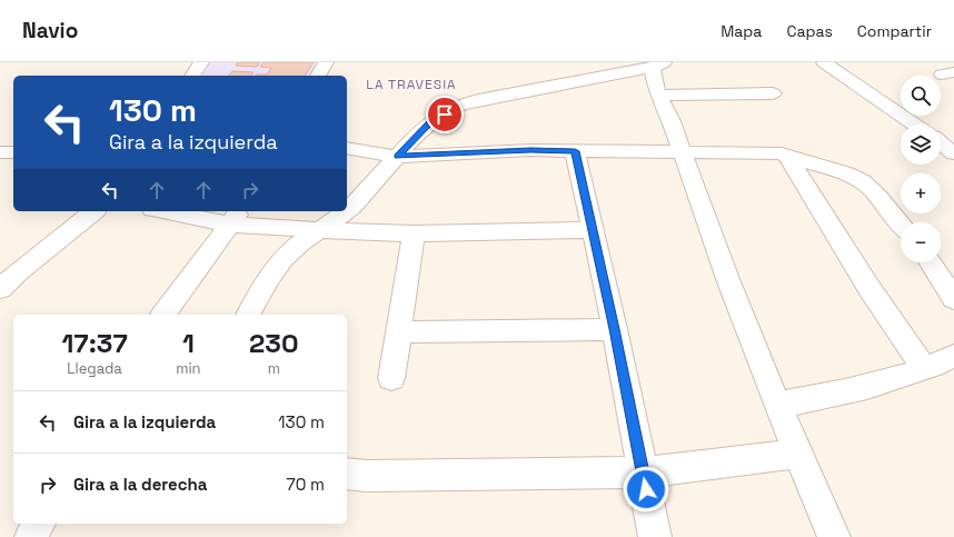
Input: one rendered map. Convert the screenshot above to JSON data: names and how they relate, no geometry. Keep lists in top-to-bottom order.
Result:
{
  "districts": ["LA TRAVESIA"],
  "page": {
    "header": "Navio",
    "nav": ["Mapa", "Capas", "Compartir"],
    "map_buttons": ["+", "−"],
    "turn": ["130 m", "Gira a la izquierda"],
    "eta": [
      "17:37",
      "Llegada",
      "1",
      "min",
      "230",
      "m"
    ],
    "list": [
      {
        "name": "Gira a la izquierda",
        "value": "130 m"
      },
      {
        "name": "Gira a la derecha",
        "value": "70 m"
      }
    ]
  }
}
